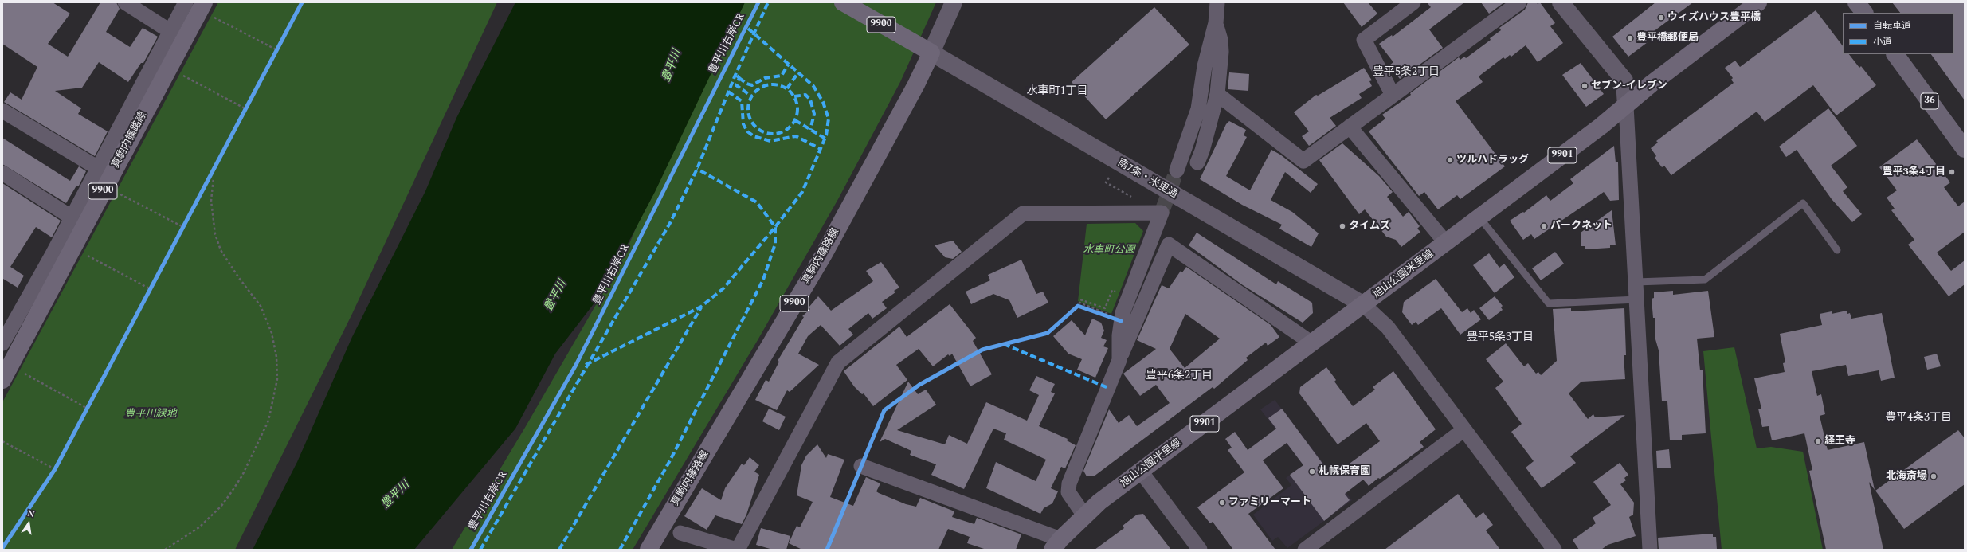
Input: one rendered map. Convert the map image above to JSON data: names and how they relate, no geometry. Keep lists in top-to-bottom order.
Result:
{
  "streets": {
    "highway": ["36"],
    "main road": [
      "9900",
      "真駒内篠路線",
      "9901",
      "旭山公園米里線"
    ],
    "street": ["南7条・米里通"],
    "cycle path": ["豊平川右岸CR"]
  },
  "crossings": [
    ["9900", "真駒内篠路線"],
    ["9900", "南7条・米里通"],
    ["真駒内篠路線", "南7条・米里通"],
    ["南7条・米里通", "旭山公園米里線"]
  ],
  "districts": [
    "豊平5条2丁目",
    "水車町1丁目",
    "豊平5条3丁目",
    "豊平6条2丁目",
    "豊平4条3丁目"
  ],
  "water": ["豊平川"],
  "parks": ["水車町公園", "豊平川緑地"],
  "places": [
    "ウィズハウス豊平橋",
    "豊平橋郵便局",
    "セブン-イレブン",
    "ツルハドラッグ",
    "豊平3条4丁目",
    "タイムズ",
    "パークネット",
    "経王寺",
    "札幌保育園",
    "北海斎場",
    "ファミリーマート"
  ],
  "legend": ["自転車道", "小道"],
  "north": "top"
}
